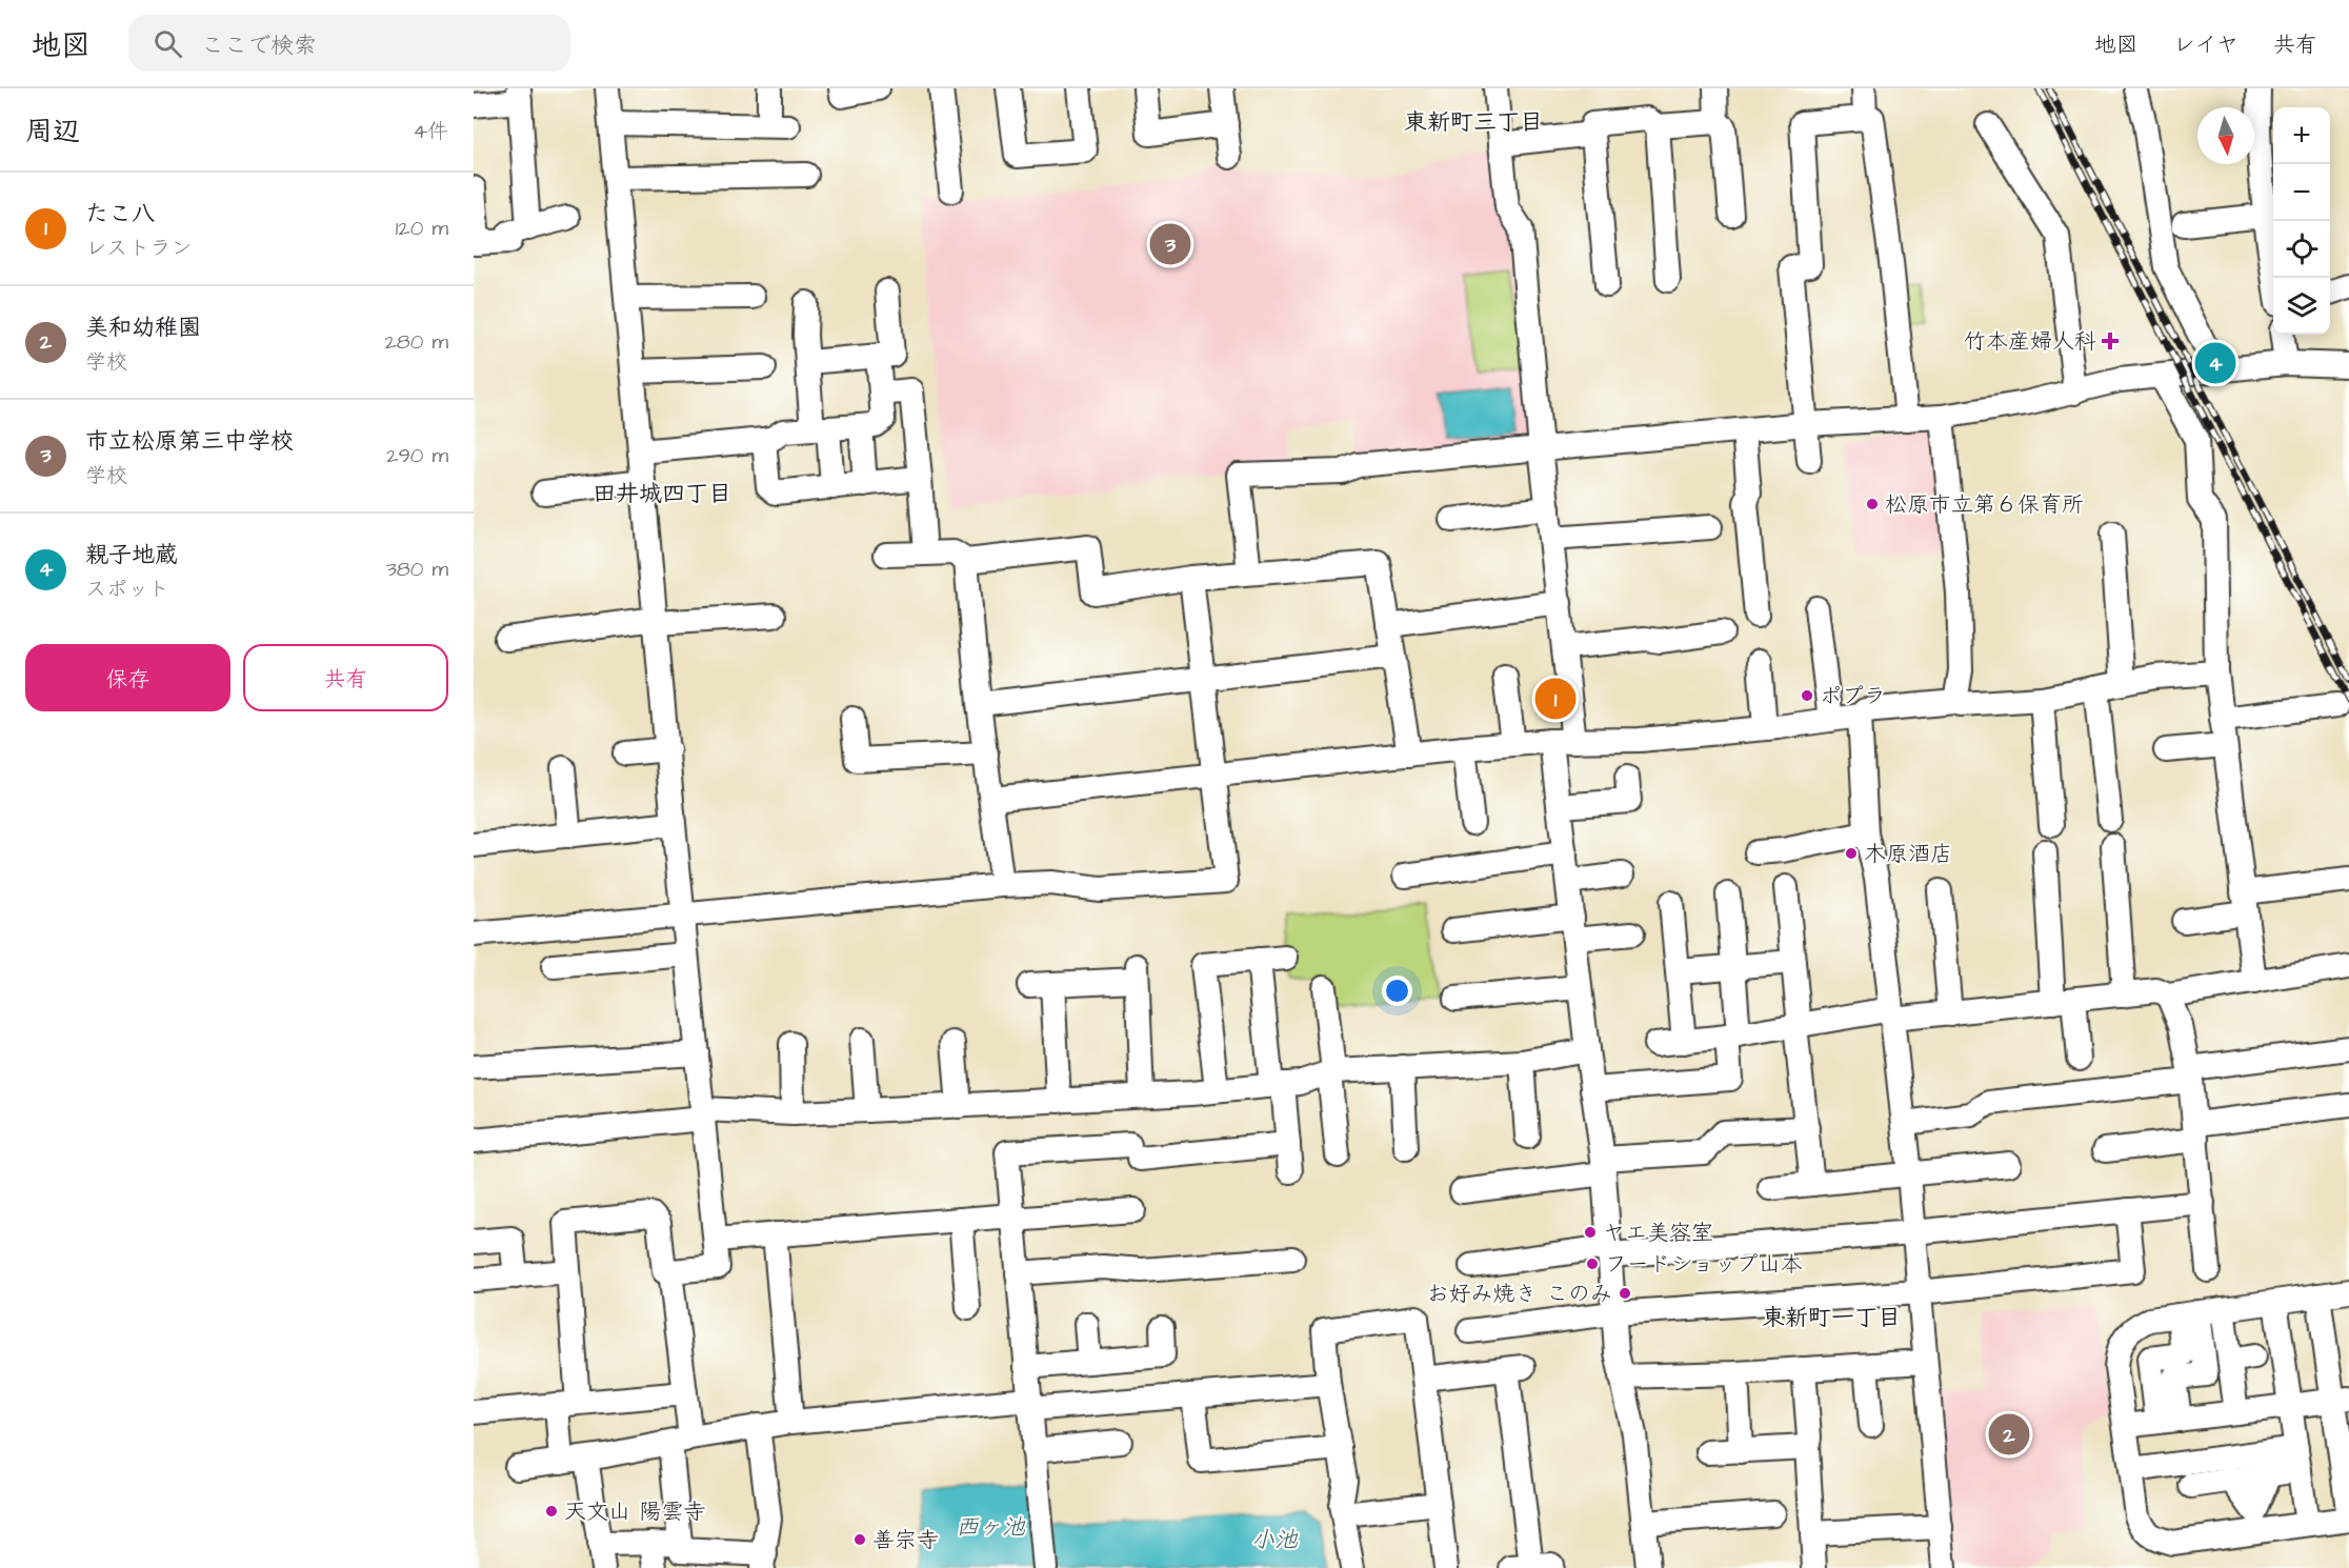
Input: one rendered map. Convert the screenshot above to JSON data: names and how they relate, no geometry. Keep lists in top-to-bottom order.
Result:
{
  "districts": ["東新町三丁目", "田井城四丁目", "東新町一丁目"],
  "water": ["西ヶ池", "小池"],
  "places": {
    "health": ["竹本産婦人科"],
    "other": [
      "松原市立第６保育所",
      "ポプラ",
      "木原酒店",
      "ヤエ美容室",
      "フードショップ山本",
      "お好み焼き このみ",
      "天文山 陽雲寺",
      "善宗寺"
    ]
  },
  "north": "bottom",
  "page": {
    "header": "地図",
    "search": "ここで検索",
    "nav": ["地図", "レイヤ", "共有"],
    "heading": ["周辺", "4件"],
    "map_buttons": ["+", "−"],
    "list": [
      {
        "mark": "1",
        "name": "たこ八",
        "note": "レストラン",
        "value": "120 m"
      },
      {
        "mark": "2",
        "name": "美和幼稚園",
        "note": "学校",
        "value": "280 m"
      },
      {
        "mark": "3",
        "name": "市立松原第三中学校",
        "note": "学校",
        "value": "290 m"
      },
      {
        "mark": "4",
        "name": "親子地蔵",
        "note": "スポット",
        "value": "380 m"
      }
    ],
    "pins": [
      "3",
      "4",
      "1",
      "2"
    ],
    "buttons": ["保存", "共有"]
  }
}
